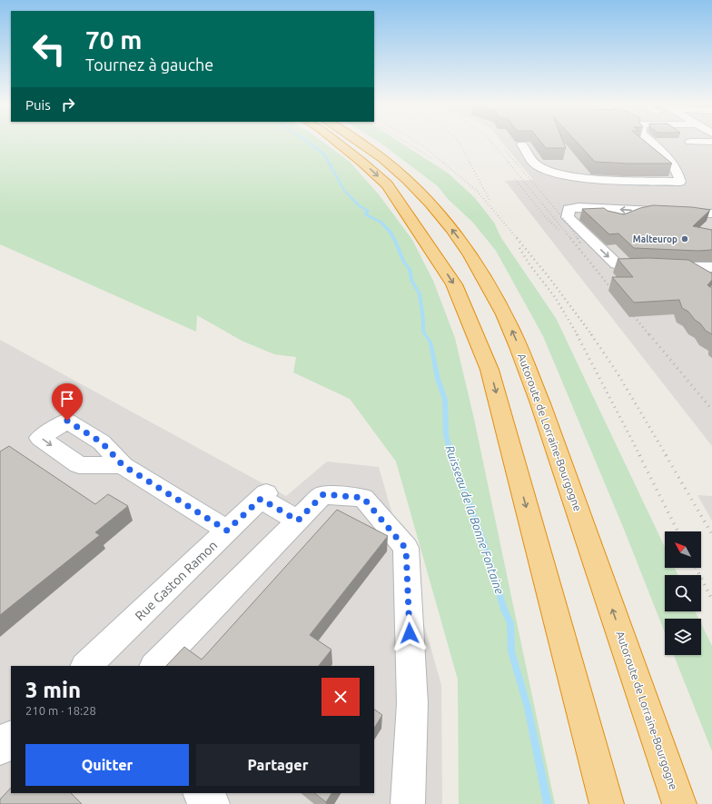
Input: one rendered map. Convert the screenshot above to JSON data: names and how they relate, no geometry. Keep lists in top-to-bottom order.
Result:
{
  "streets": {
    "highway": ["Autoroute de Lorraine-Bourgogne"],
    "street": ["Rue Gaston Ramon"]
  },
  "water": ["Ruisseau de la Bonne Fontaine"],
  "places": ["Malteurop"],
  "north": "top left",
  "page": {
    "turn": ["70 m", "Tournez à gauche"],
    "then": "Puis",
    "heading": ["3 min", "210 m · 18:28"],
    "buttons": ["Quitter", "Partager"]
  }
}
